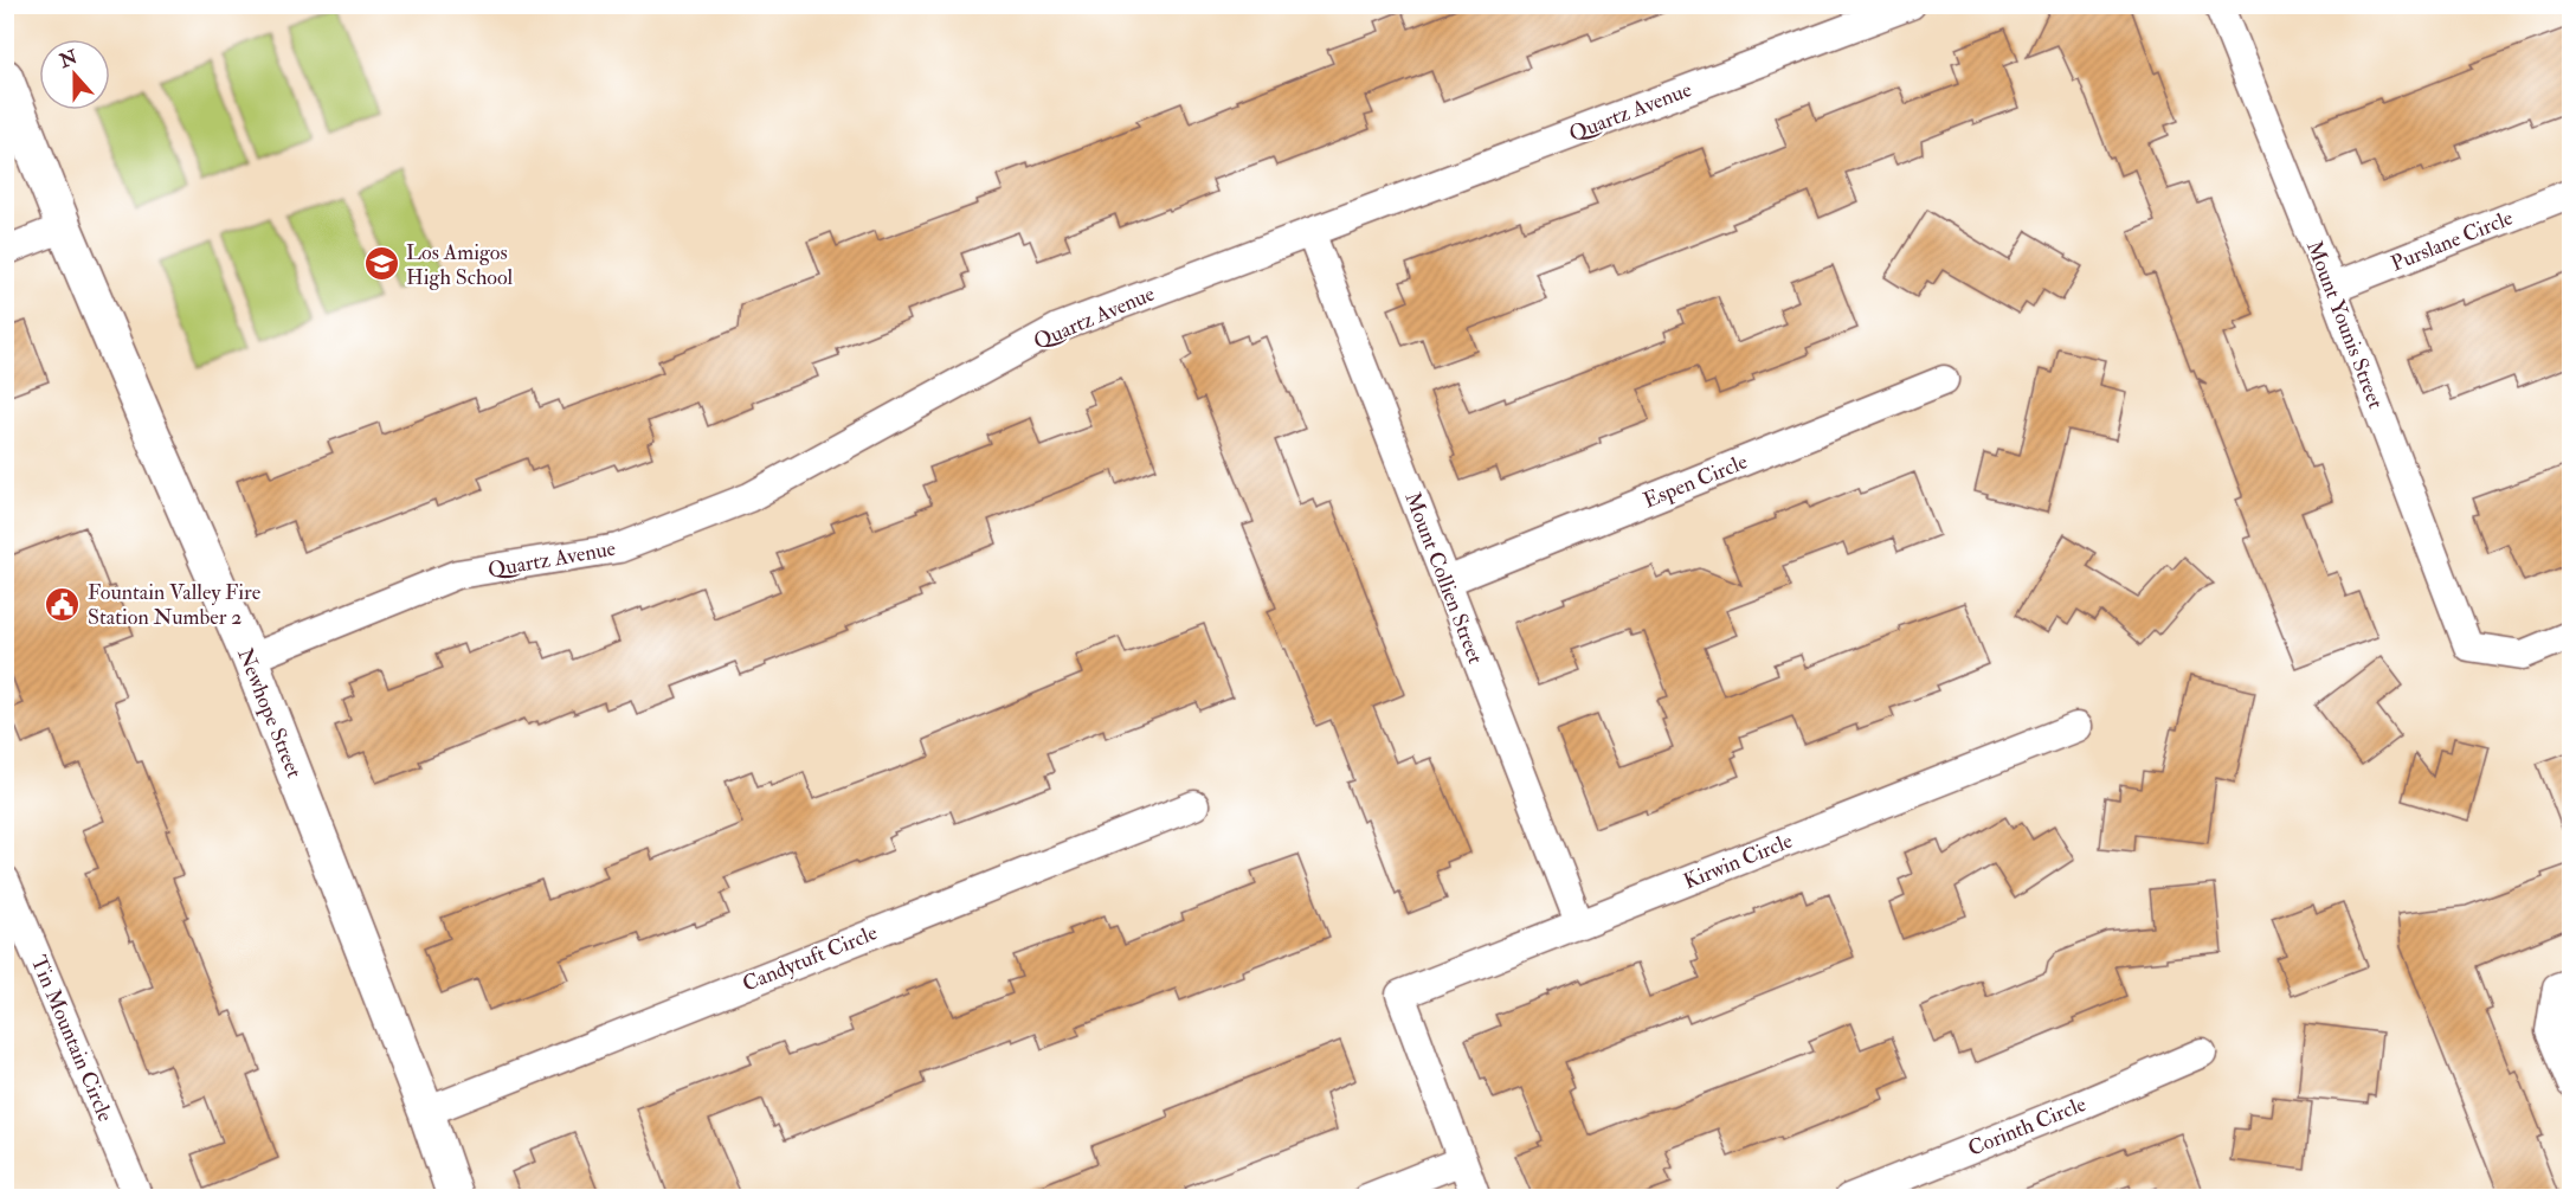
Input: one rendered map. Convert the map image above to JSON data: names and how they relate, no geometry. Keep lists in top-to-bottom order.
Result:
{
  "streets": {
    "street": [
      "Quartz Avenue",
      "Purslane Circle",
      "Mount Younis Street",
      "Espen Circle",
      "Mount Collien Street",
      "Newhope Street",
      "Kirwin Circle",
      "Candytuft Circle",
      "Tin Mountain Circle",
      "Corinth Circle"
    ]
  },
  "crossings": [
    ["Quartz Avenue", "Mount Collien Street"],
    ["Quartz Avenue", "Newhope Street"],
    ["Purslane Circle", "Mount Younis Street"],
    ["Espen Circle", "Mount Collien Street"],
    ["Mount Collien Street", "Kirwin Circle"],
    ["Newhope Street", "Candytuft Circle"]
  ],
  "places": {
    "school or university": ["Los Amigos High School"],
    "public building": ["Fountain Valley Fire Station Number 2"]
  },
  "north": "top"
}
